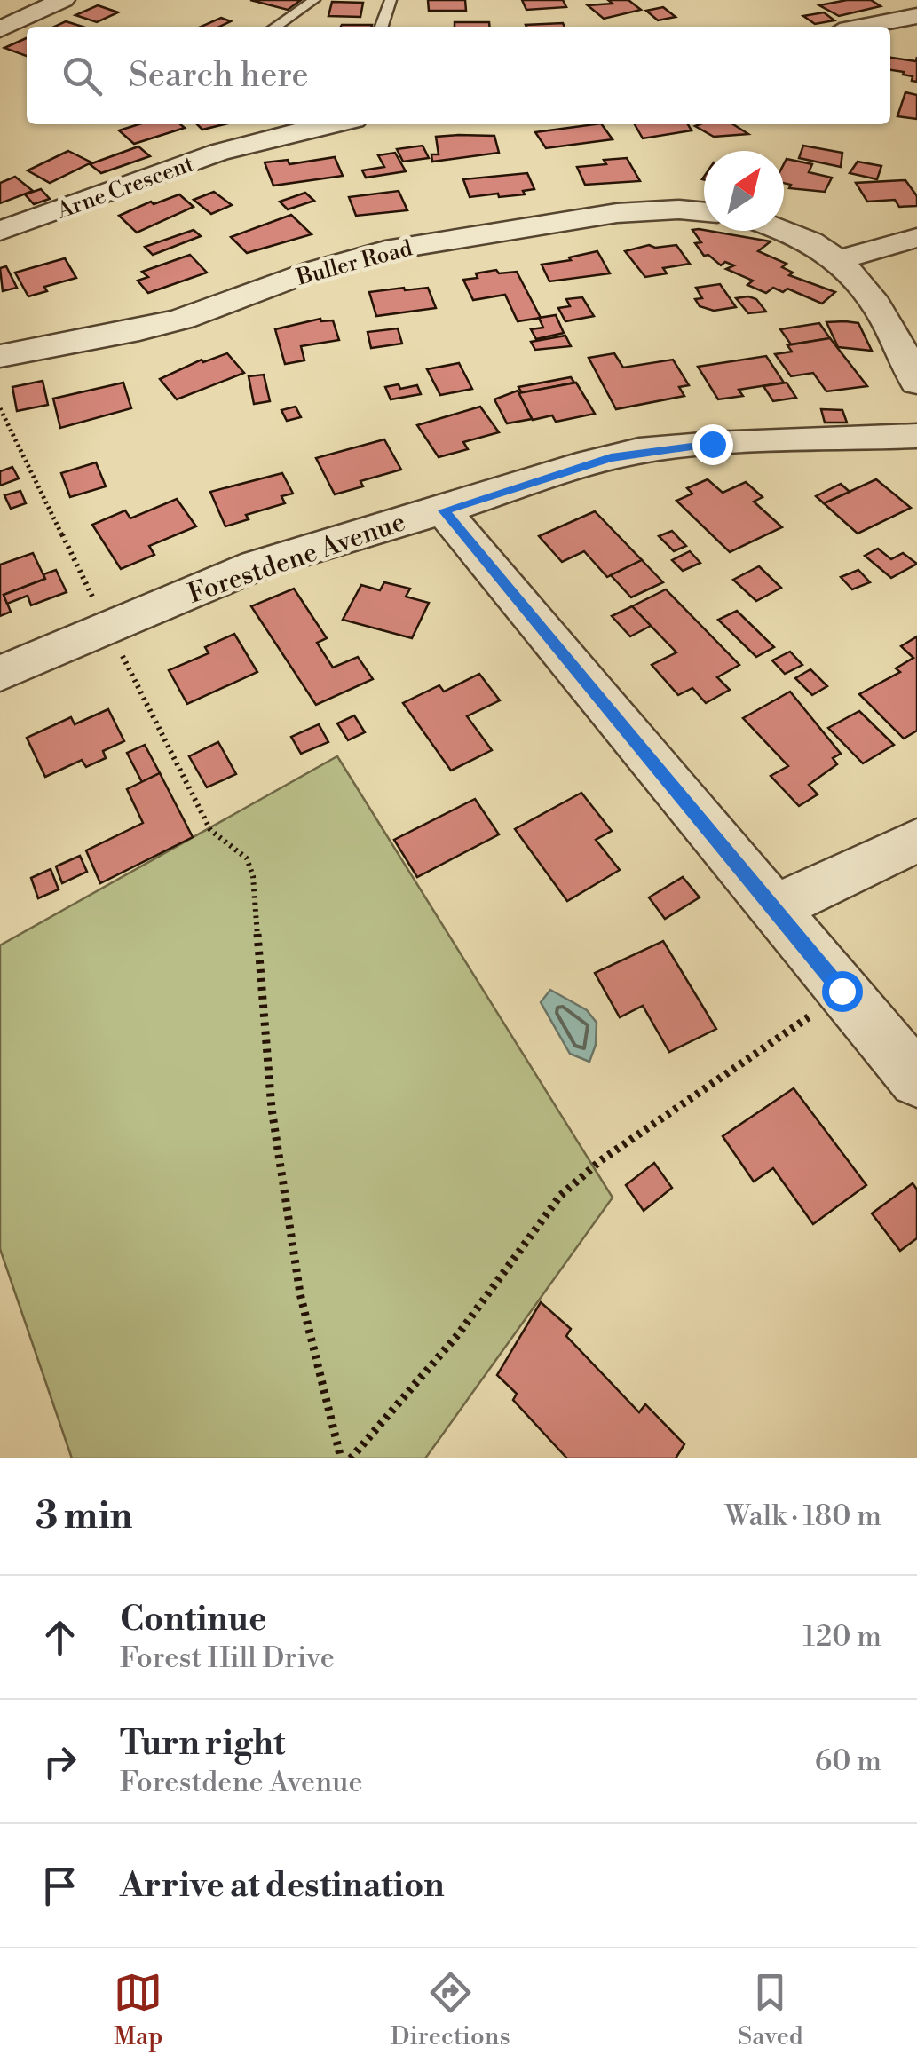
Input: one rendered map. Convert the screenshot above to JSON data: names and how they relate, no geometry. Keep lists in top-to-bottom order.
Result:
{
  "streets": {
    "street": ["Arne Crescent", "Buller Road", "Forestdene Avenue"]
  },
  "north": "top right",
  "page": {
    "search": "Search here",
    "heading": ["3 min", "Walk · 180 m"],
    "list": [
      ["Continue", "Forest Hill Drive", "120 m"],
      ["Turn right", "Forestdene Avenue", "60 m"],
      "Arrive at destination"
    ],
    "nav": ["Map", "Directions", "Saved"]
  }
}
